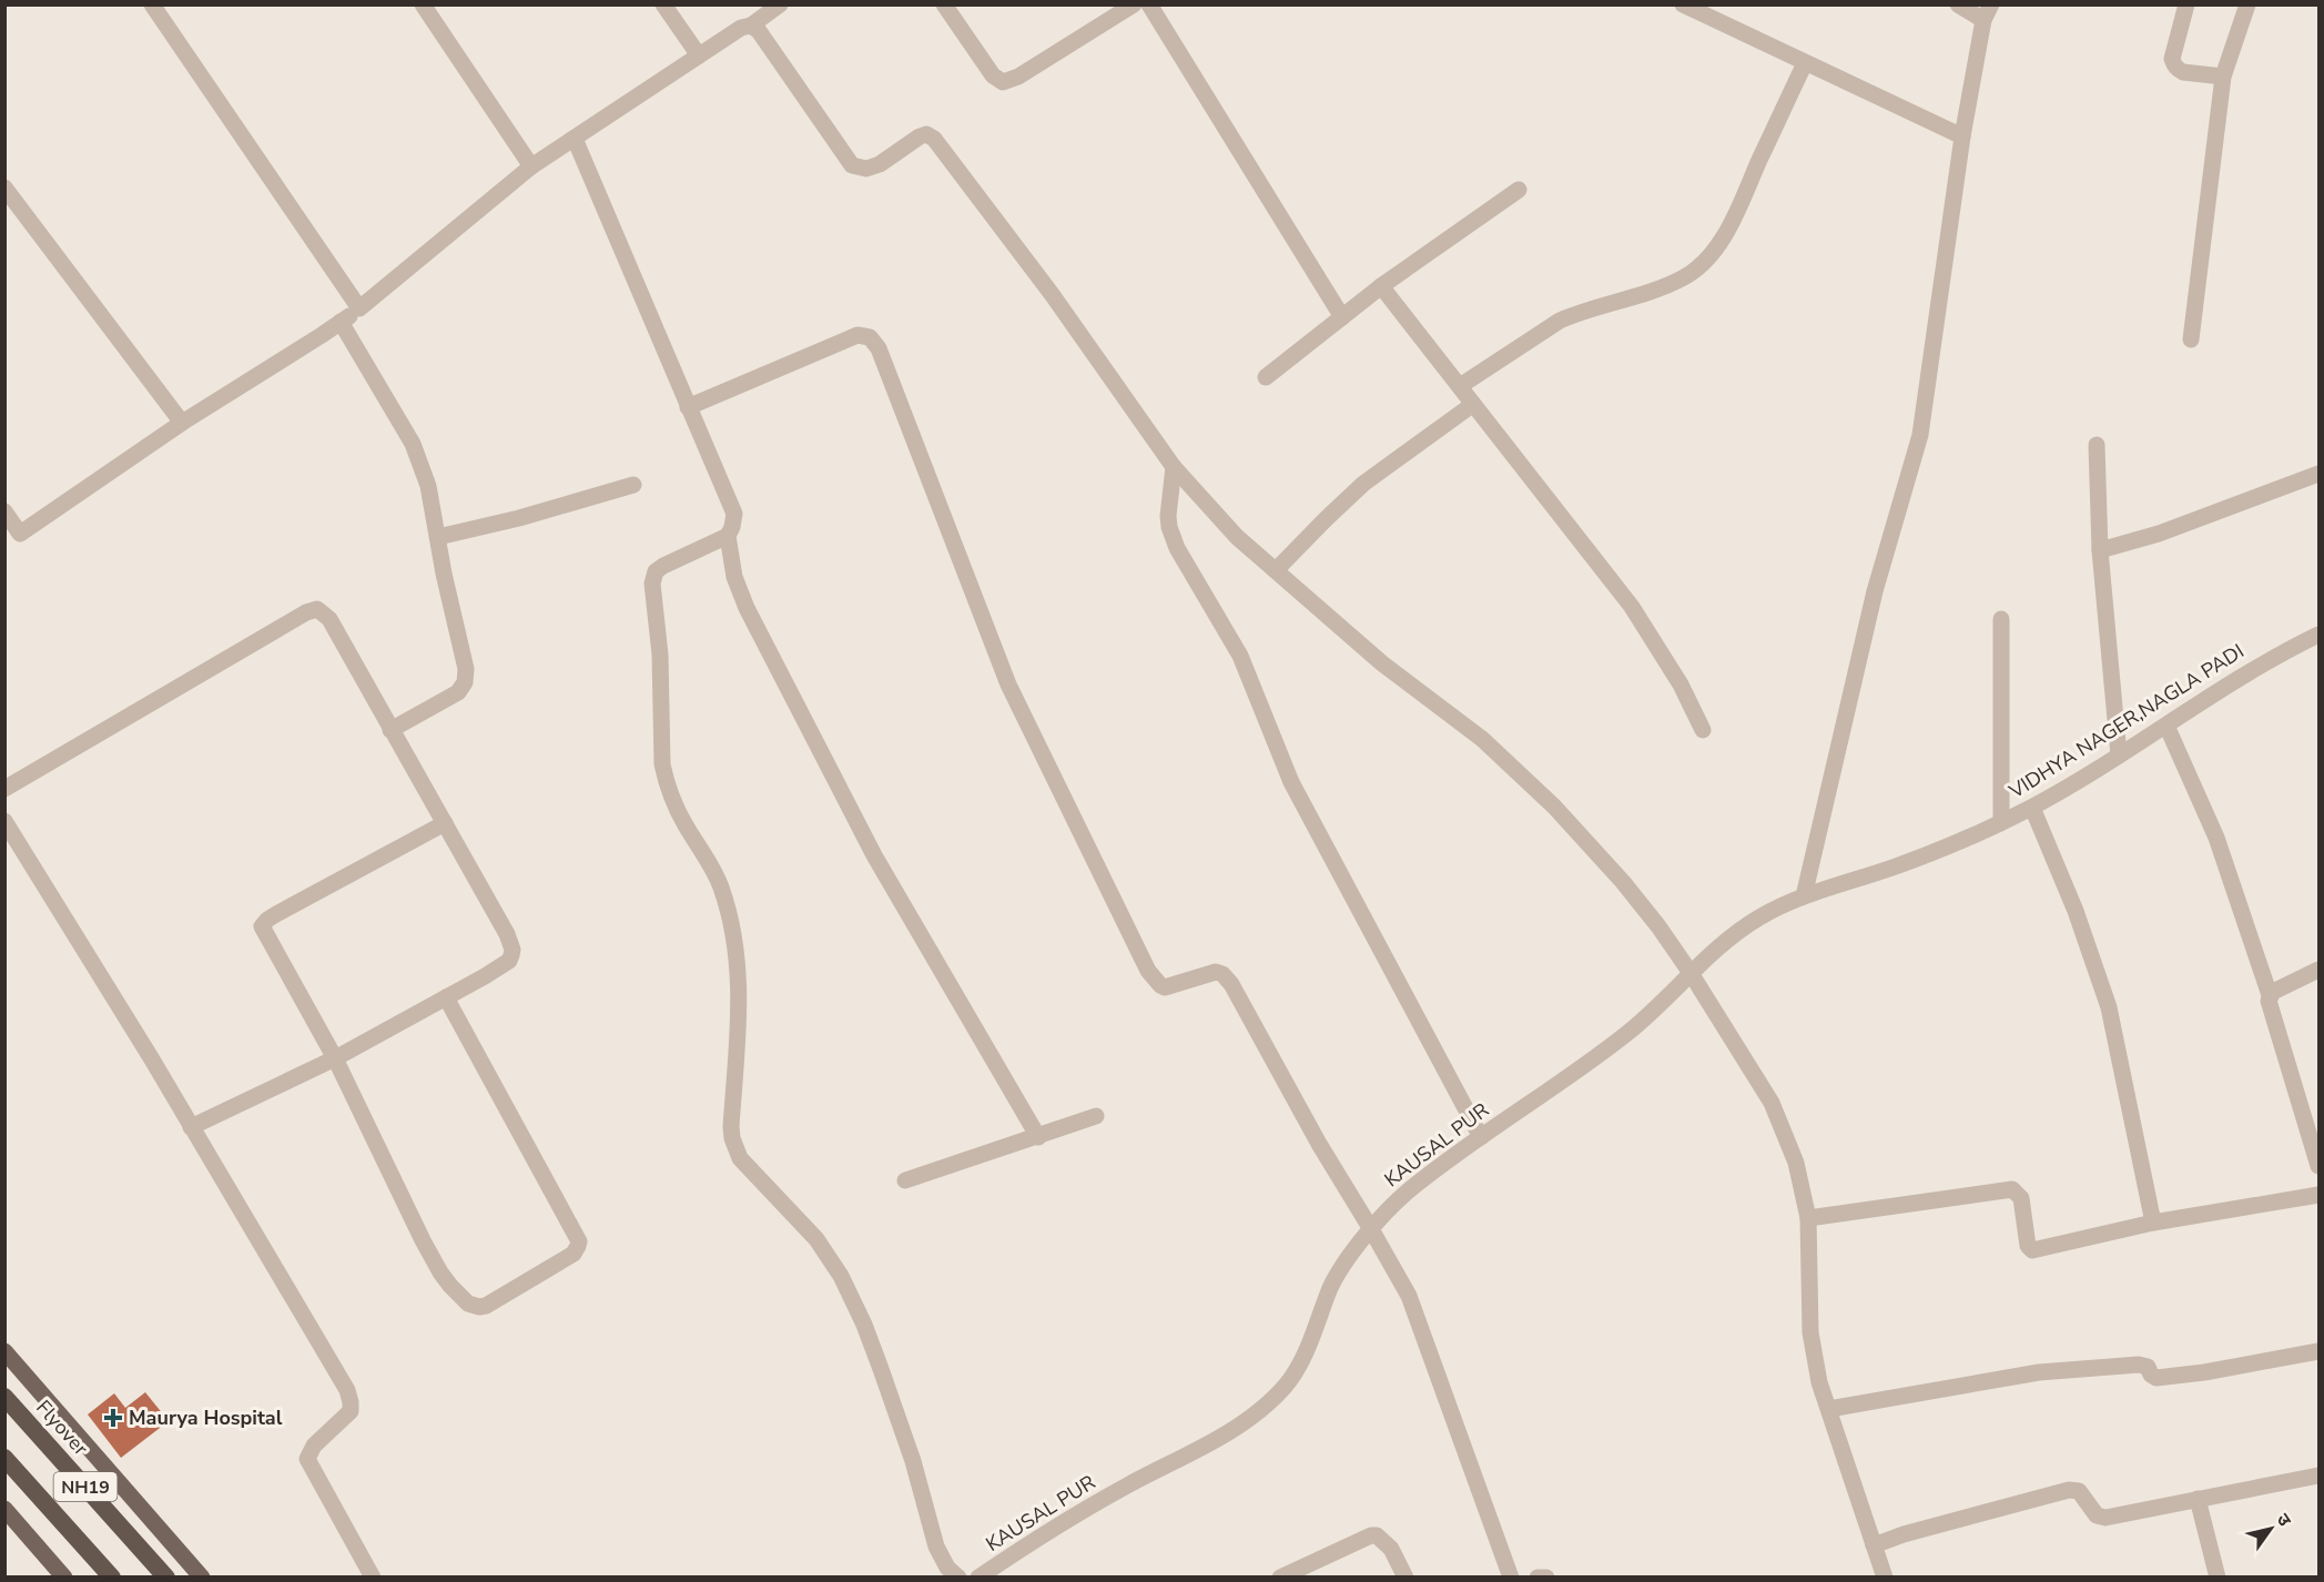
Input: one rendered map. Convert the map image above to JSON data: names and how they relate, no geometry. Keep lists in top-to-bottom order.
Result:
{
  "streets": {
    "highway": ["Flyover", "NH19"],
    "street": ["VIDHYA NAGER,NAGLA PADI", "KAUSAL PUR"]
  },
  "crossings": [
    ["VIDHYA NAGER,NAGLA PADI", "KAUSAL PUR"]
  ],
  "places": {
    "health": ["Maurya Hospital"]
  },
  "north": "top right"
}
